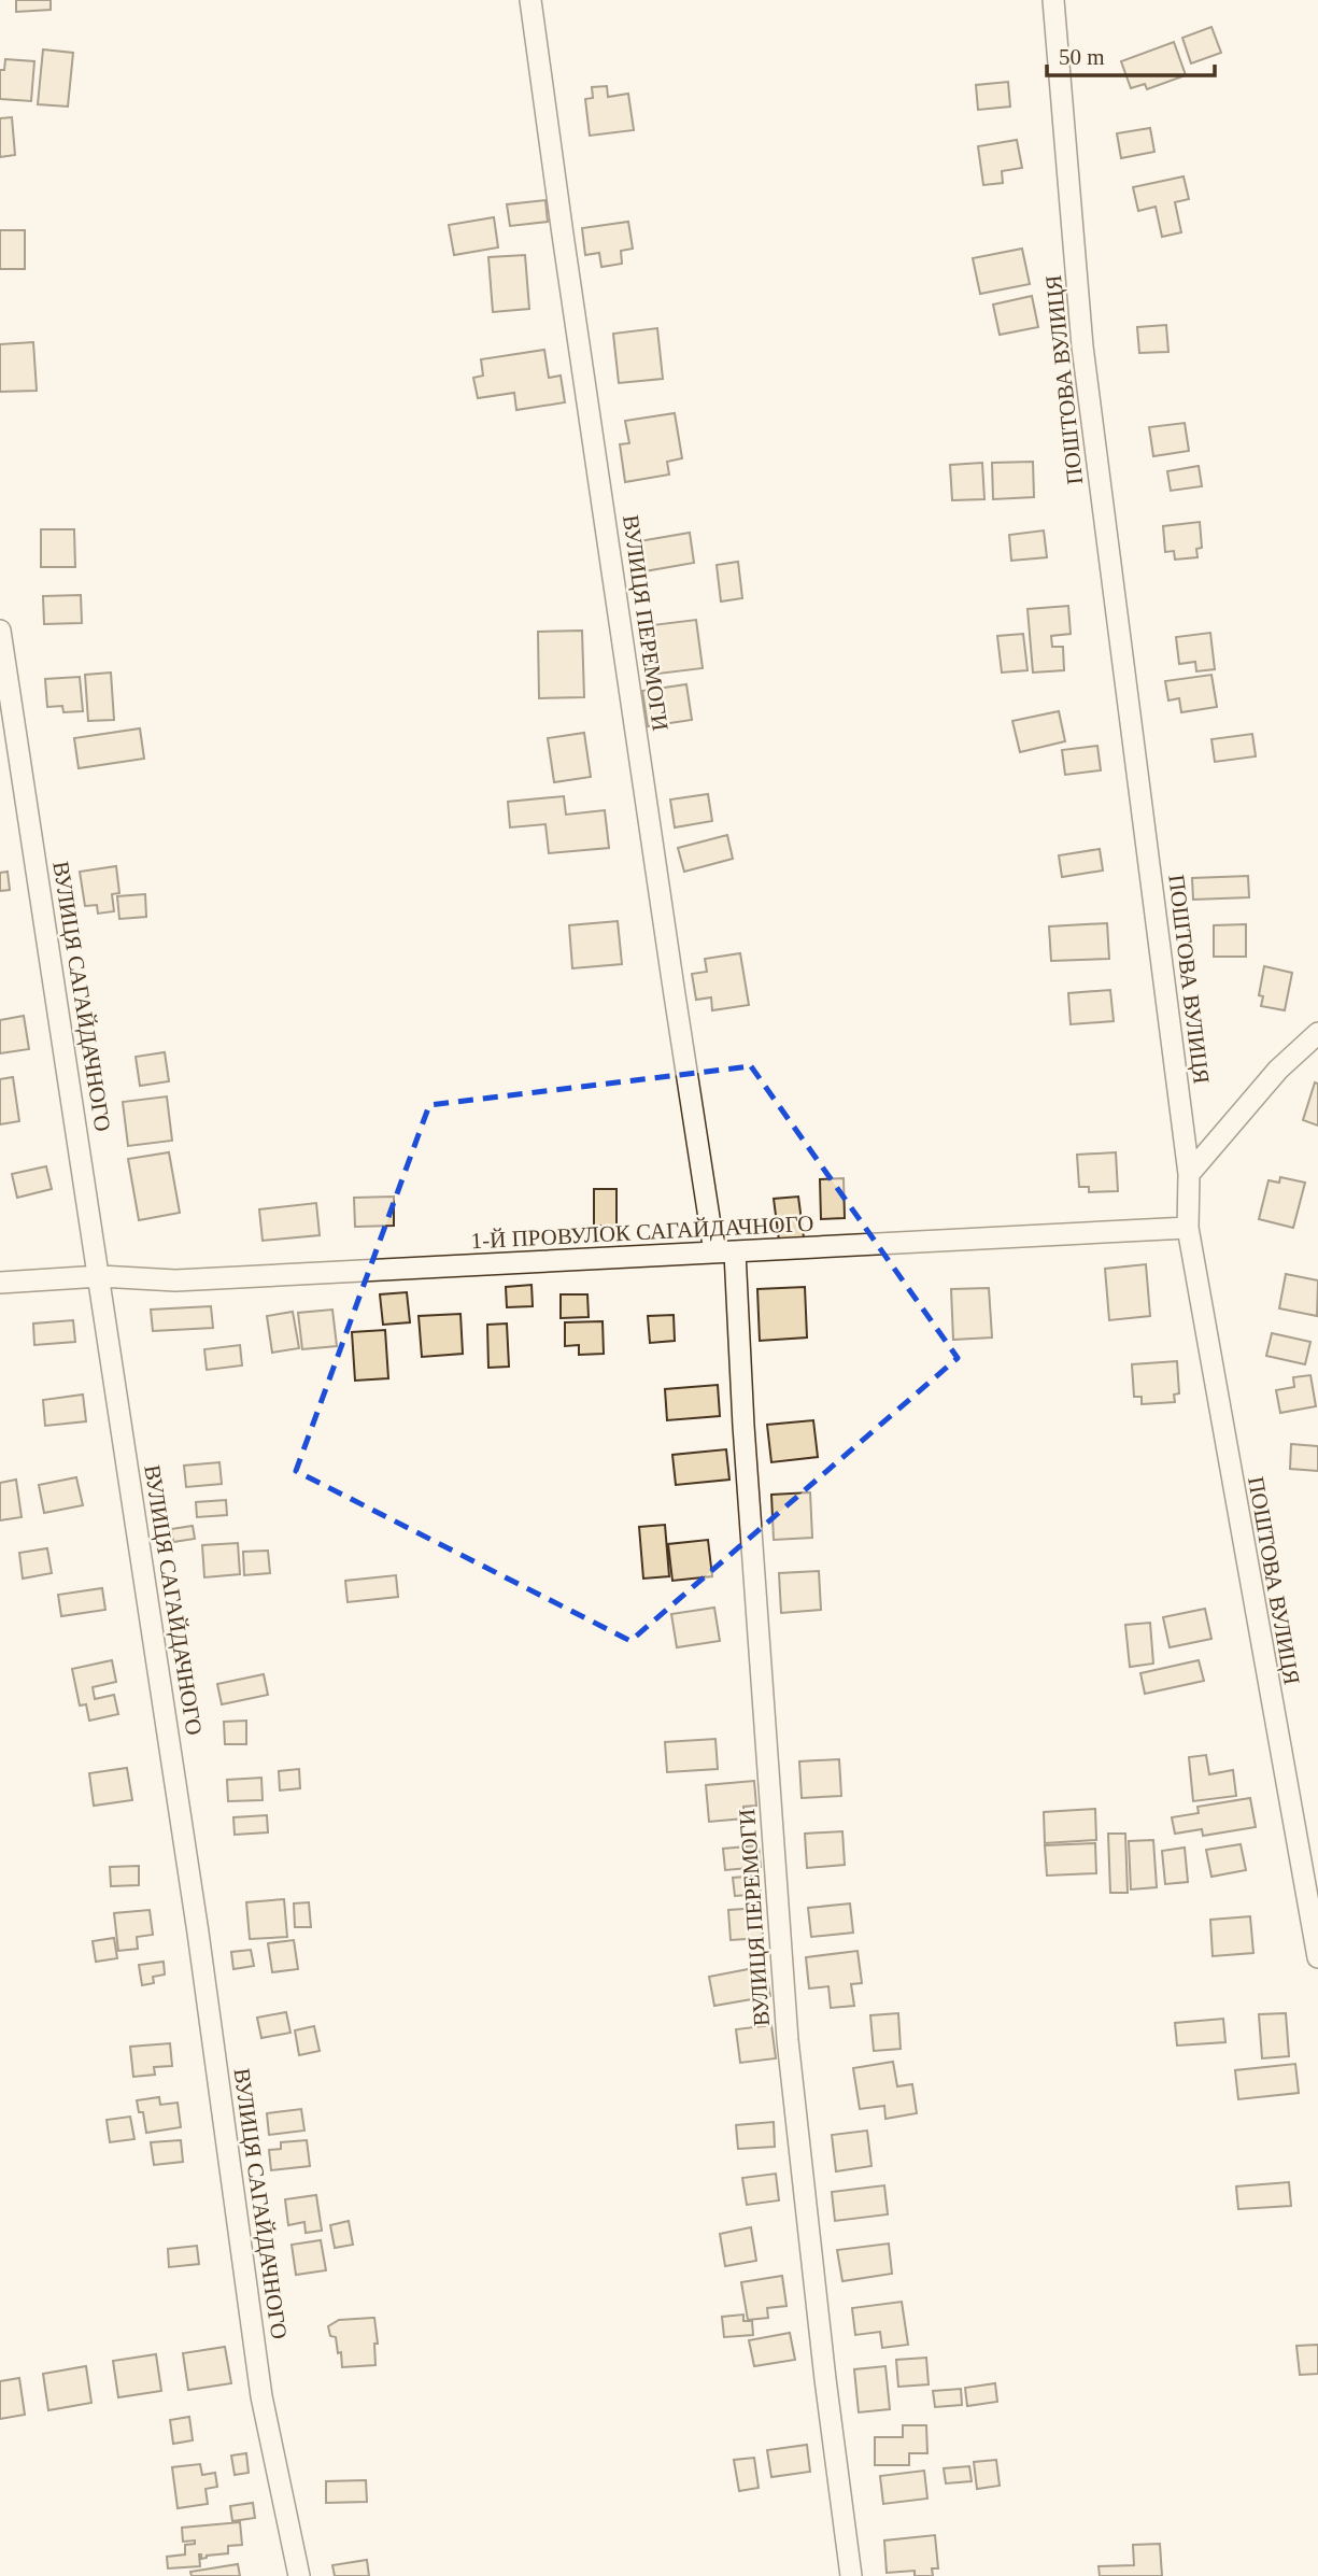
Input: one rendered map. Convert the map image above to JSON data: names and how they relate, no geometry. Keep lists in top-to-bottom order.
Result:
{
  "streets": {
    "street": [
      "ПОШТОВА ВУЛИЦЯ",
      "ВУЛИЦЯ ПЕРЕМОГИ",
      "ВУЛИЦЯ САГАЙДАЧНОГО",
      "1-Й ПРОВУЛОК САГАЙДАЧНОГО"
    ]
  },
  "crossings": [
    ["ПОШТОВА ВУЛИЦЯ", "1-Й ПРОВУЛОК САГАЙДАЧНОГО"],
    ["ВУЛИЦЯ ПЕРЕМОГИ", "1-Й ПРОВУЛОК САГАЙДАЧНОГО"],
    ["ВУЛИЦЯ САГАЙДАЧНОГО", "1-Й ПРОВУЛОК САГАЙДАЧНОГО"]
  ],
  "scale_bar": "50 m"
}
